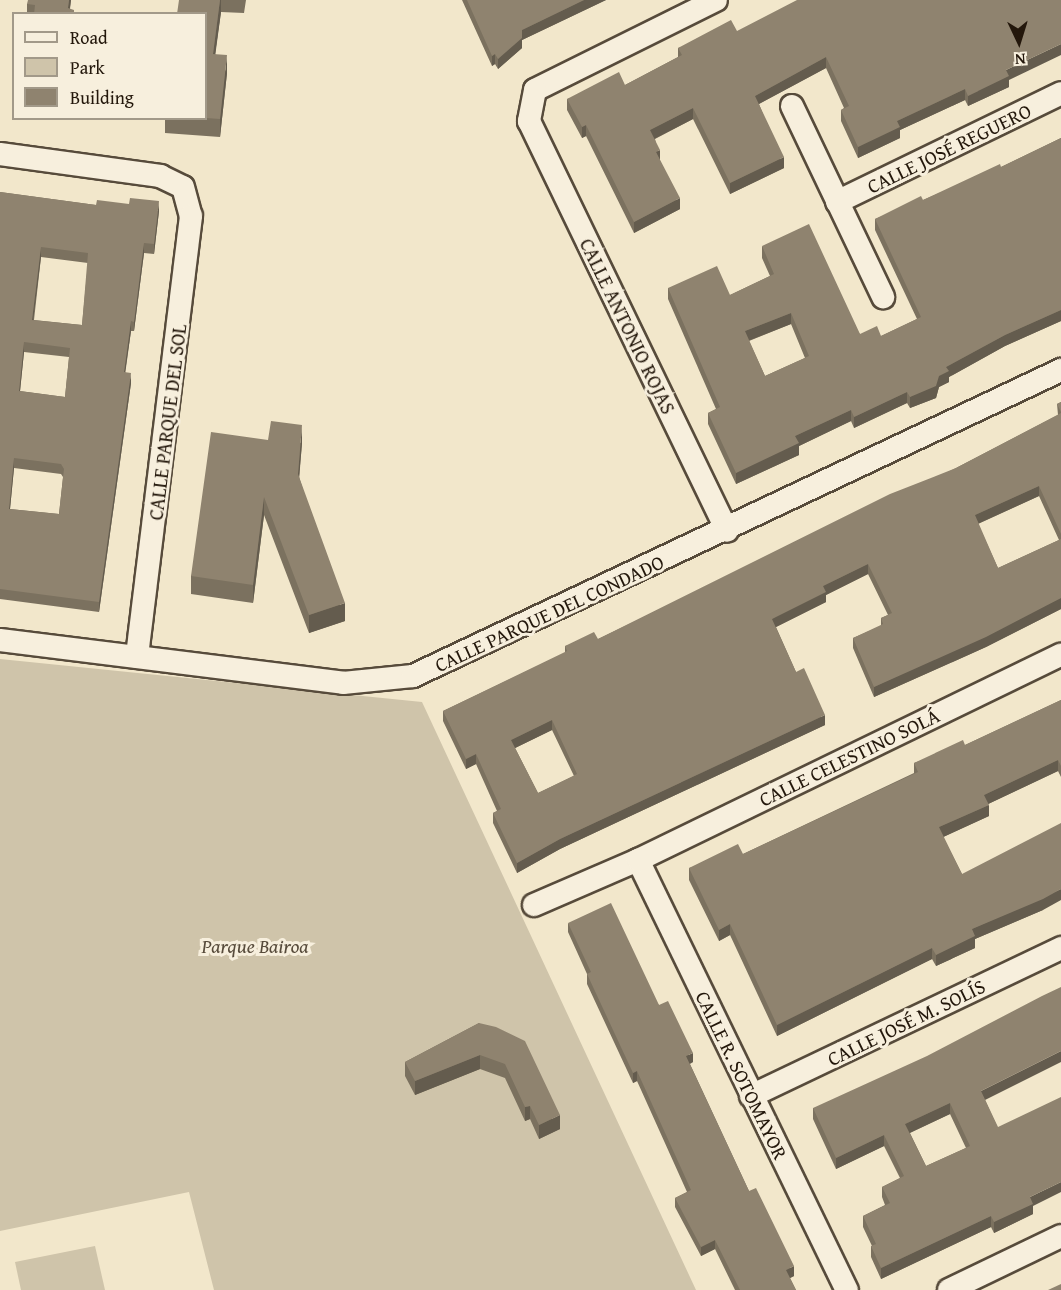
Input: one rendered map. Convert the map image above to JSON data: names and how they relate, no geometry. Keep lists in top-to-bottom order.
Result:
{
  "streets": {
    "street": [
      "CALLE JOSÉ REGUERO",
      "CALLE ANTONIO ROJAS",
      "CALLE PARQUE DEL SOL",
      "CALLE PARQUE DEL CONDADO",
      "CALLE CELESTINO SOLÁ",
      "CALLE JOSÉ M. SOLÍS",
      "CALLE R. SOTOMAYOR"
    ]
  },
  "crossings": [
    ["CALLE ANTONIO ROJAS", "CALLE PARQUE DEL CONDADO"],
    ["CALLE PARQUE DEL SOL", "CALLE PARQUE DEL CONDADO"],
    ["CALLE CELESTINO SOLÁ", "CALLE R. SOTOMAYOR"],
    ["CALLE JOSÉ M. SOLÍS", "CALLE R. SOTOMAYOR"]
  ],
  "parks": ["Parque Bairoa"],
  "legend": ["Road", "Park", "Building"],
  "north": "bottom"
}
